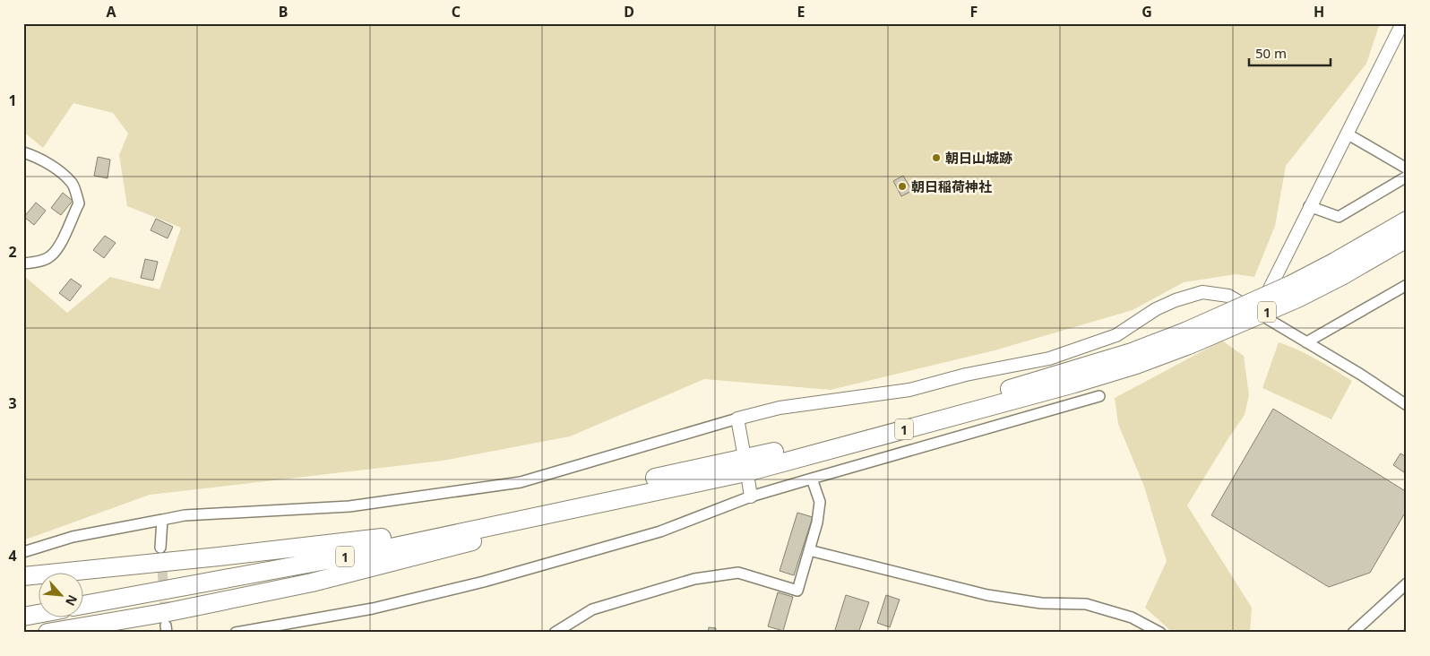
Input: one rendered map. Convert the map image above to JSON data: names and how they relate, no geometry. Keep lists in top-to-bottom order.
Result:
{
  "streets": {
    "highway": ["1"]
  },
  "places": ["朝日山城跡", "朝日稲荷神社"],
  "scale_bar": "50 m",
  "north": "bottom right",
  "grid": {
    "columns": [
      "A",
      "B",
      "C",
      "D",
      "E",
      "F",
      "G",
      "H"
    ],
    "rows": [
      "1",
      "2",
      "3",
      "4"
    ]
  }
}
